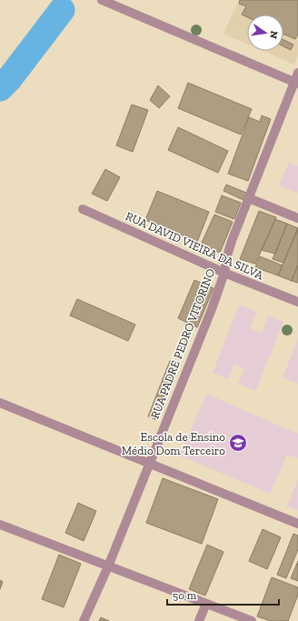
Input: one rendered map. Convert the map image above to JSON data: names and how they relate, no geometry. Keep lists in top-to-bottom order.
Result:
{
  "streets": {
    "street": ["RUA DAVID VIEIRA DA SILVA", "RUA PADRE PEDRO VITORINO"]
  },
  "crossings": [
    ["RUA DAVID VIEIRA DA SILVA", "RUA PADRE PEDRO VITORINO"]
  ],
  "places": {
    "school or university": ["Escola de Ensino Médio Dom Terceiro"]
  },
  "scale_bar": "50 m",
  "north": "right"
}
